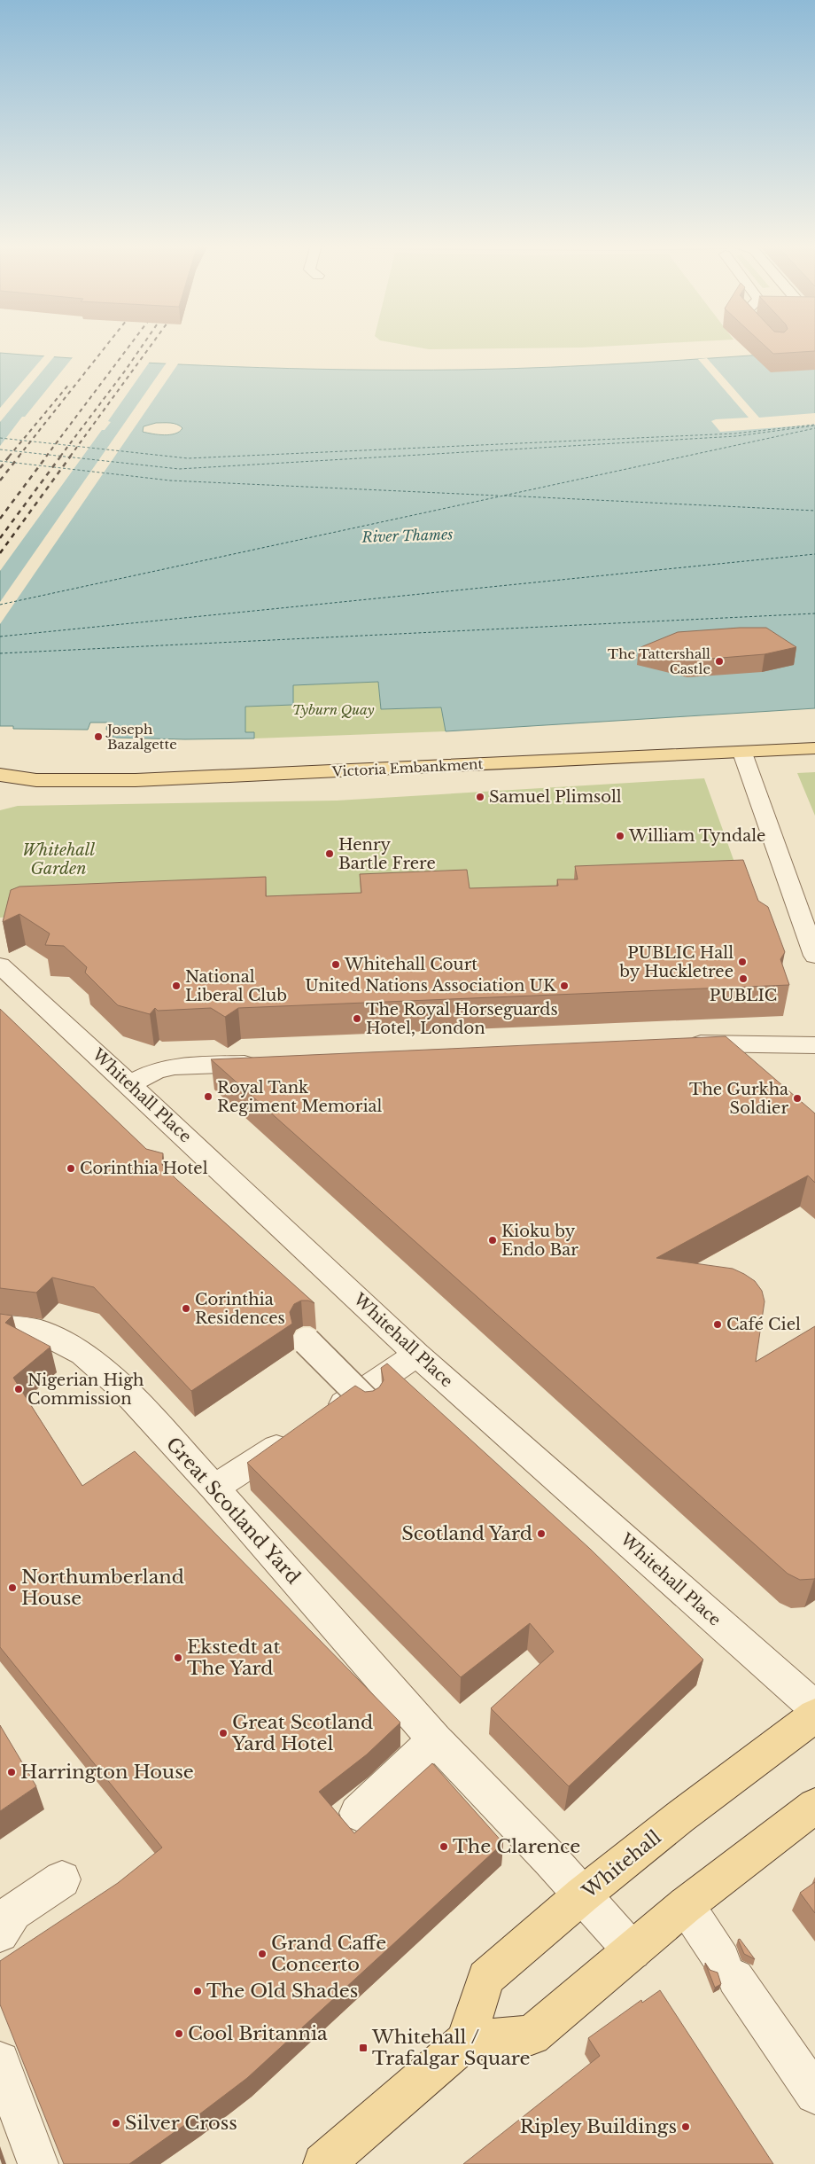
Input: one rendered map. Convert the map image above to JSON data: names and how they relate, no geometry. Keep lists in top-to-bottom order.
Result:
{
  "streets": {
    "main road": ["Victoria Embankment", "Whitehall"],
    "street": ["Whitehall Place", "Great Scotland Yard"]
  },
  "crossings": [
    ["Great Scotland Yard", "Whitehall"]
  ],
  "water": ["River Thames"],
  "parks": ["Tyburn Quay", "Whitehall Garden"],
  "places": {
    "other": [
      "The Tattershall Castle",
      "Joseph Bazalgette",
      "Samuel Plimsoll",
      "William Tyndale",
      "Henry Bartle Frere",
      "PUBLIC Hall by Huckletree",
      "Whitehall Court",
      "PUBLIC",
      "National Liberal Club",
      "United Nations Association UK",
      "The Royal Horseguards Hotel, London",
      "Royal Tank Regiment Memorial",
      "The Gurkha Soldier",
      "Corinthia Hotel",
      "Kioku by Endo Bar",
      "Corinthia Residences",
      "Café Ciel",
      "Nigerian High Commission",
      "Scotland Yard",
      "Northumberland House",
      "Ekstedt at The Yard",
      "Great Scotland Yard Hotel",
      "Harrington House",
      "The Clarence",
      "Grand Caffe Concerto",
      "The Old Shades",
      "Cool Britannia",
      "Silver Cross",
      "Ripley Buildings"
    ],
    "transit": ["Whitehall / Trafalgar Square"]
  }
}
